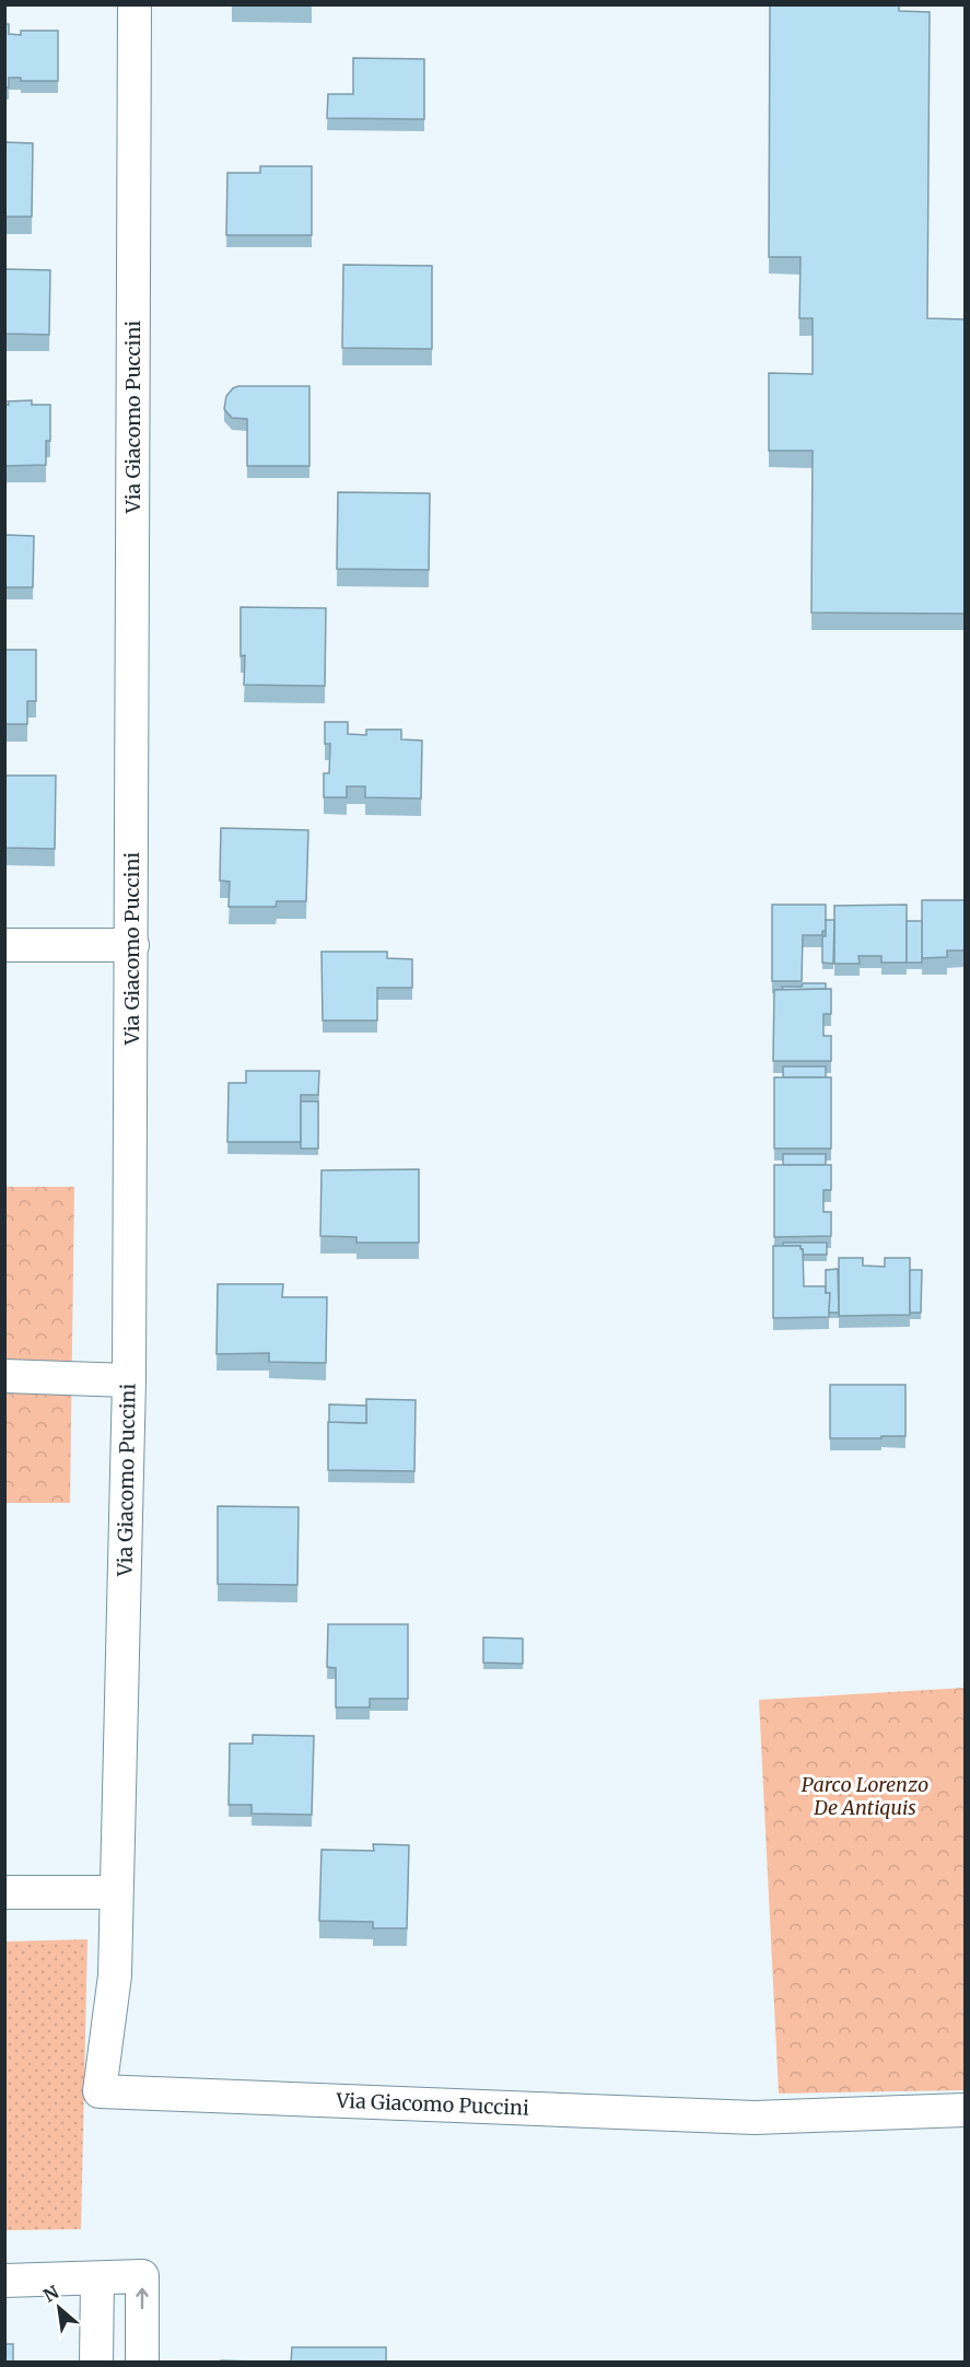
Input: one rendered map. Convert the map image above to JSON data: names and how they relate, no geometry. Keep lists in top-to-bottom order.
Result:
{
  "streets": {
    "street": ["Via Giacomo Puccini"]
  },
  "parks": ["Parco Lorenzo De Antiquis"],
  "north": "top left"
}
